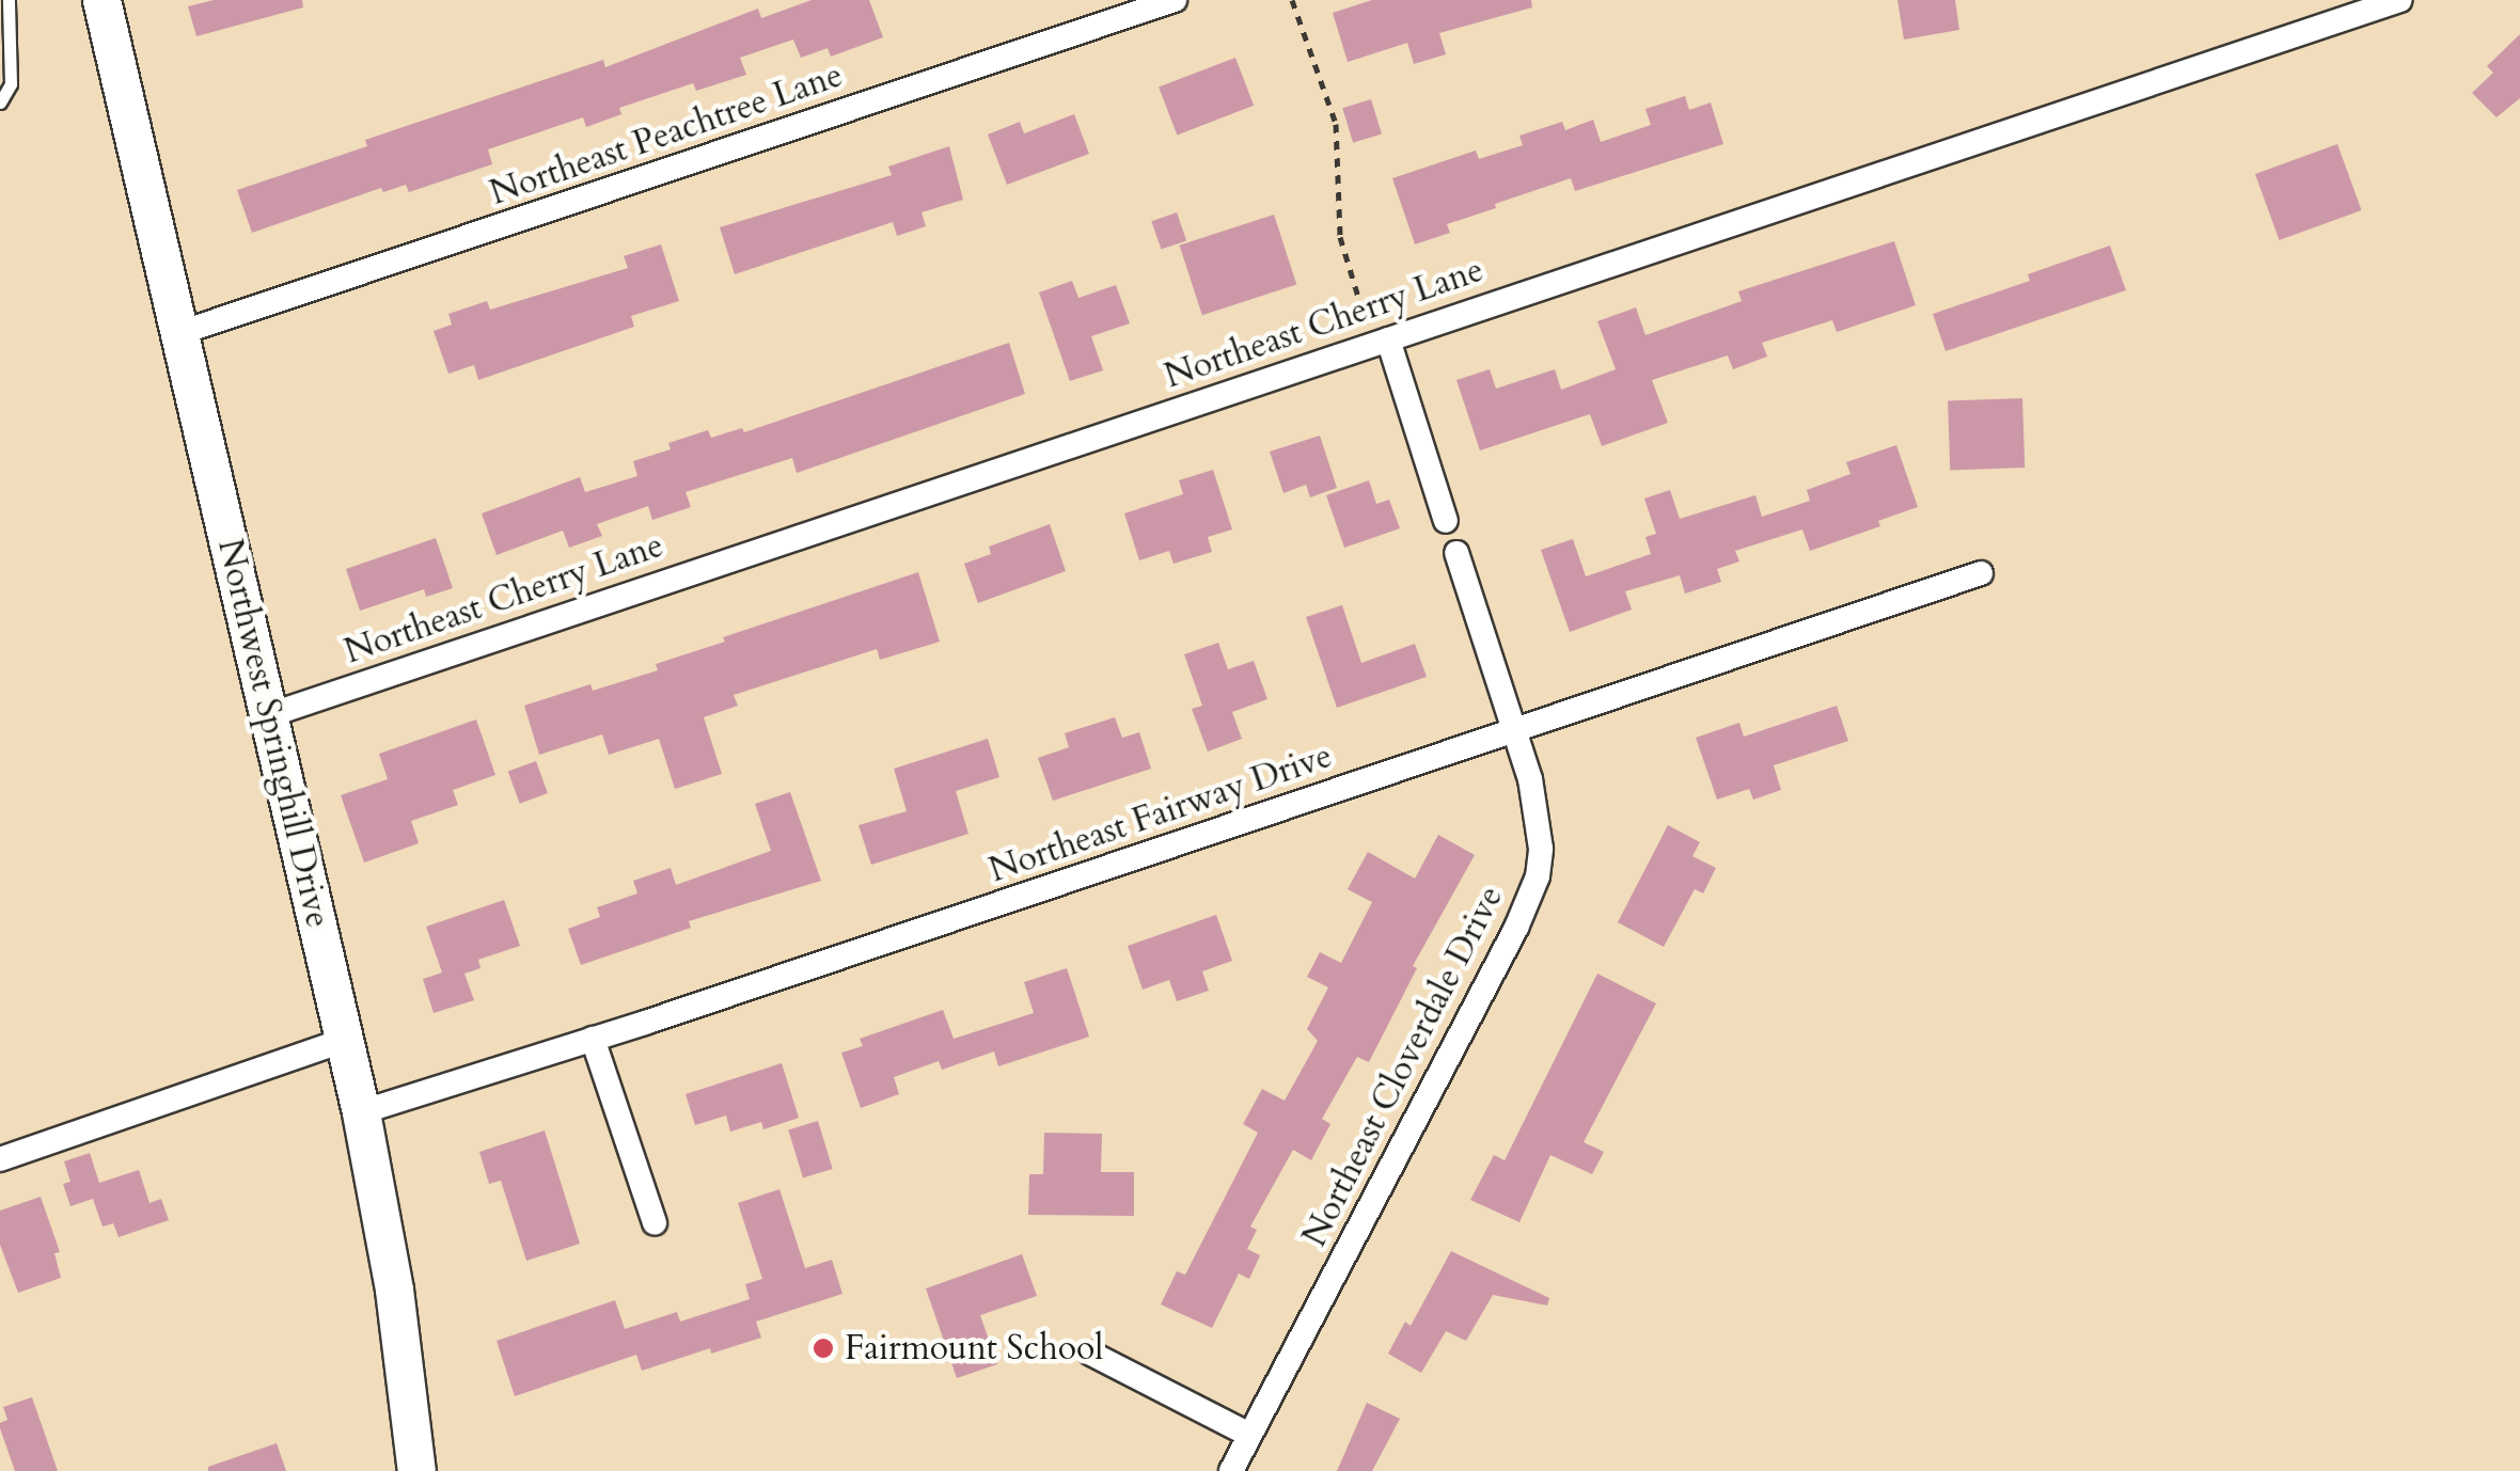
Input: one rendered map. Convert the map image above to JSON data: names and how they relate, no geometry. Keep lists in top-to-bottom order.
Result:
{
  "streets": {
    "main road": ["Northwest Springhill Drive"],
    "street": [
      "Northeast Peachtree Lane",
      "Northeast Cherry Lane",
      "Northeast Fairway Drive",
      "Northeast Cloverdale Drive"
    ]
  },
  "crossings": [
    ["Northeast Peachtree Lane", "Northwest Springhill Drive"],
    ["Northeast Cherry Lane", "Northwest Springhill Drive"],
    ["Northwest Springhill Drive", "Northeast Fairway Drive"],
    ["Northeast Fairway Drive", "Northeast Cloverdale Drive"]
  ],
  "places": ["Fairmount School"]
}
